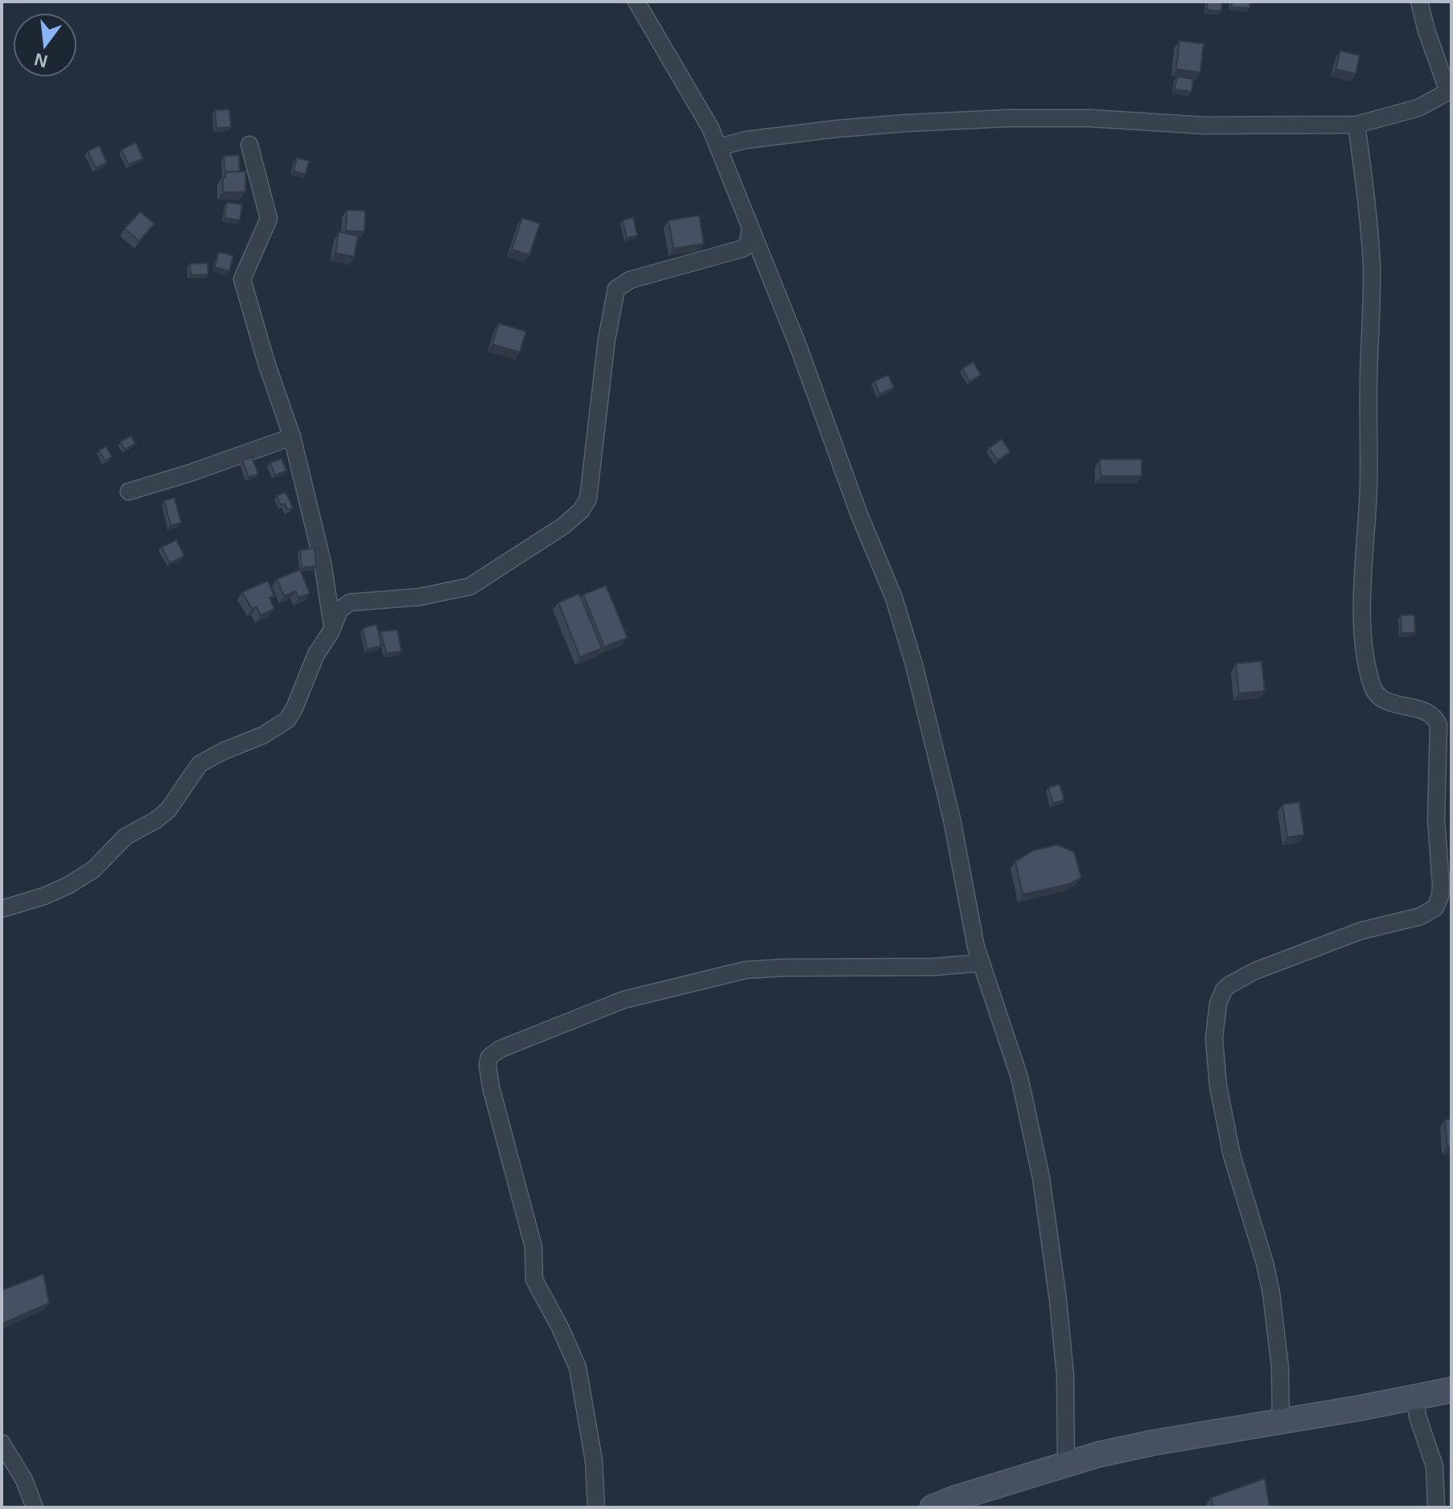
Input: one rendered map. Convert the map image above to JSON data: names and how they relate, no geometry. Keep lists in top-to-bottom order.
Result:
{
  "north": "bottom"
}
